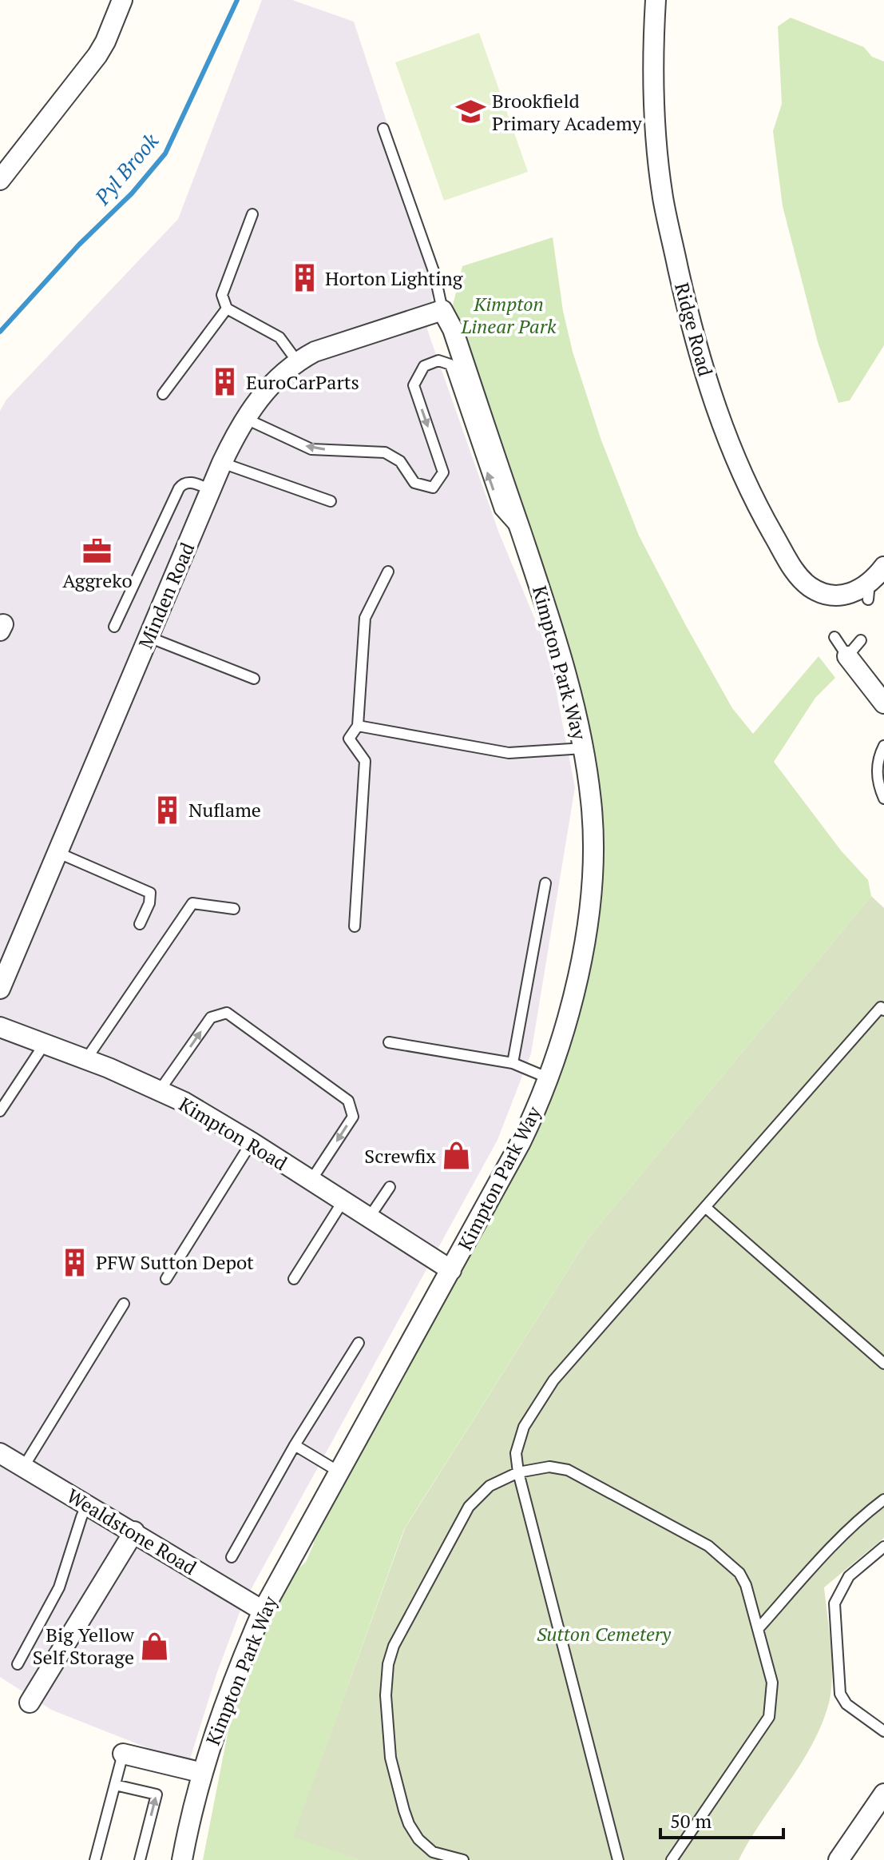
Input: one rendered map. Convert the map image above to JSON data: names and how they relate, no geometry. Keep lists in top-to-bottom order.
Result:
{
  "streets": {
    "street": [
      "Ridge Road",
      "Minden Road",
      "Kimpton Park Way",
      "Kimpton Road",
      "Wealdstone Road"
    ]
  },
  "crossings": [
    ["Minden Road", "Kimpton Park Way"],
    ["Kimpton Park Way", "Kimpton Road"],
    ["Kimpton Park Way", "Wealdstone Road"]
  ],
  "water": ["Pyl Brook"],
  "parks": ["Kimpton Linear Park", "Sutton Cemetery"],
  "places": {
    "school or university": ["Brookfield Primary Academy"],
    "building": [
      "Horton Lighting",
      "EuroCarParts",
      "Nuflame",
      "PFW Sutton Depot"
    ],
    "office": ["Aggreko"],
    "shop": ["Screwfix", "Big Yellow Self Storage"]
  },
  "scale_bar": "50 m"
}
